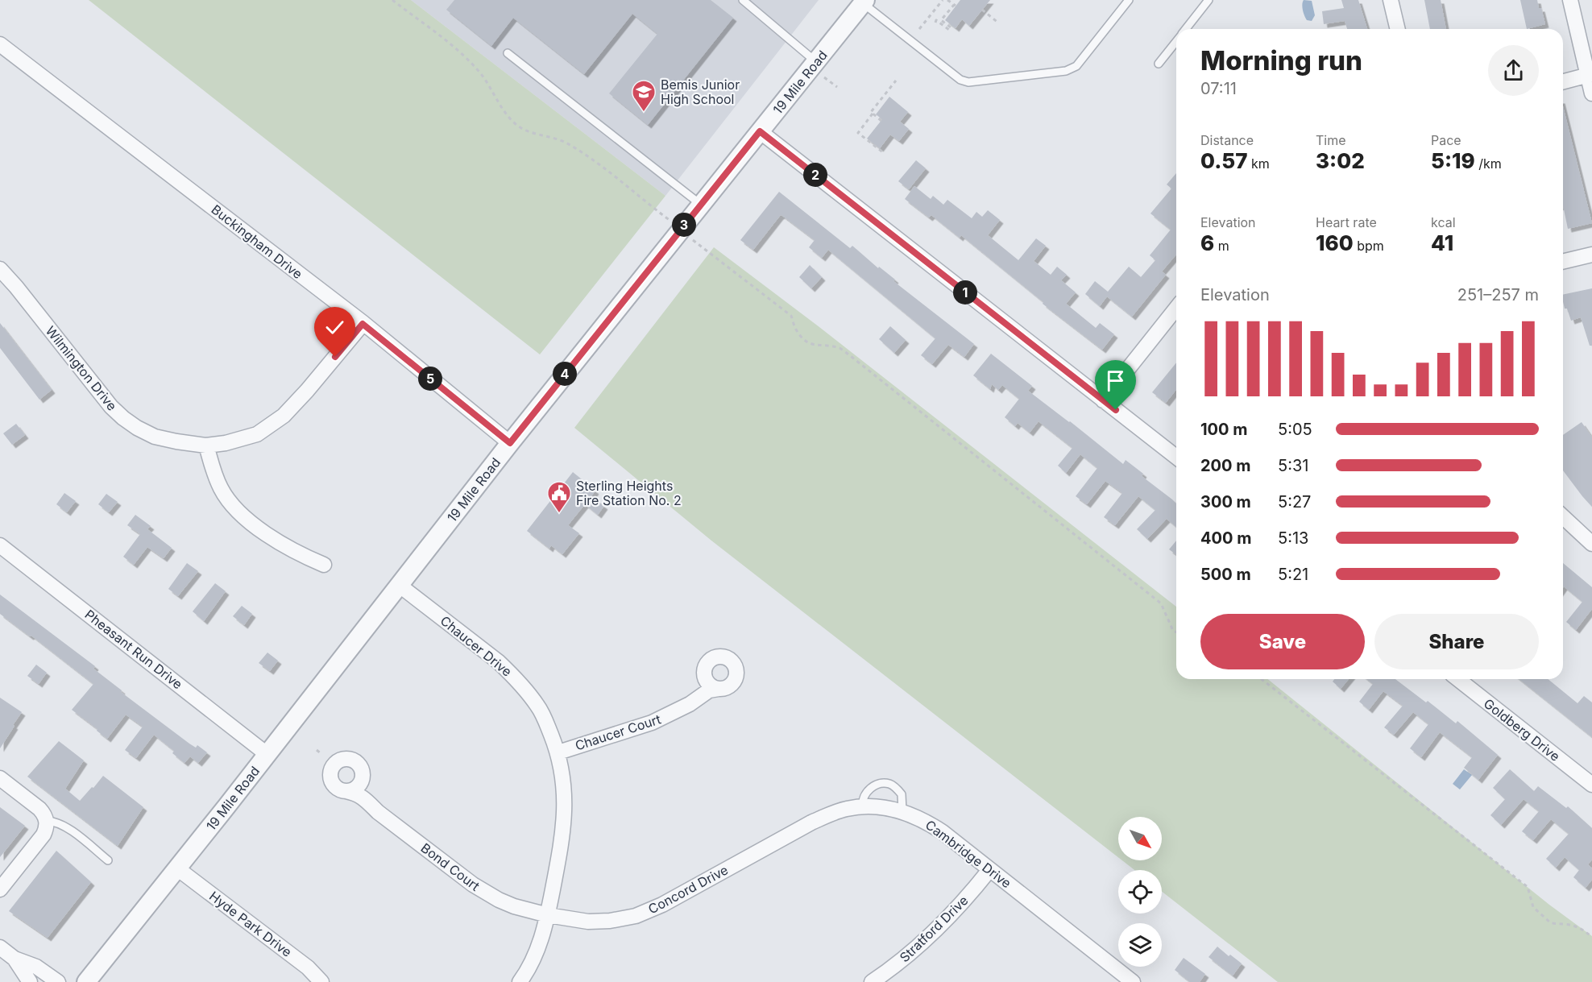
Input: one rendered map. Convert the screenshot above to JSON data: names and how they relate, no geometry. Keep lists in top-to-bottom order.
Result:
{
  "streets": {
    "street": [
      "19 Mile Road",
      "Buckingham Drive",
      "Wilmington Drive",
      "Chaucer Drive",
      "Pheasant Run Drive",
      "Goldberg Drive",
      "Chaucer Court",
      "Cambridge Drive",
      "Bond Court",
      "Concord Drive",
      "Hyde Park Drive",
      "Stratford Drive"
    ]
  },
  "crossings": [
    ["19 Mile Road", "Buckingham Drive"],
    ["19 Mile Road", "Chaucer Drive"],
    ["19 Mile Road", "Pheasant Run Drive"],
    ["19 Mile Road", "Hyde Park Drive"],
    ["Buckingham Drive", "Wilmington Drive"],
    ["Chaucer Drive", "Chaucer Court"],
    ["Chaucer Drive", "Bond Court"],
    ["Chaucer Drive", "Concord Drive"],
    ["Cambridge Drive", "Concord Drive"],
    ["Cambridge Drive", "Stratford Drive"],
    ["Bond Court", "Concord Drive"]
  ],
  "places": {
    "school or university": ["Bemis Junior High School"],
    "public building": ["Sterling Heights Fire Station No. 2"]
  },
  "north": "bottom right",
  "page": {
    "heading": ["Morning run", "07:11"],
    "stats": [
      ["Distance", "0.57 km"],
      ["Time", "3:02"],
      ["Pace", "5:19 /km"],
      ["Elevation", "6 m"],
      ["Heart rate", "160 bpm"],
      ["kcal", "41"]
    ],
    "pins": [
      "2",
      "3",
      "1",
      "4",
      "5"
    ],
    "chart": ["Elevation", "251–257 m"],
    "list": [
      {
        "name": "100 m",
        "note": "5:05"
      },
      {
        "name": "200 m",
        "note": "5:31"
      },
      {
        "name": "300 m",
        "note": "5:27"
      },
      {
        "name": "400 m",
        "note": "5:13"
      },
      {
        "name": "500 m",
        "note": "5:21"
      }
    ],
    "buttons": ["Save", "Share"]
  }
}
